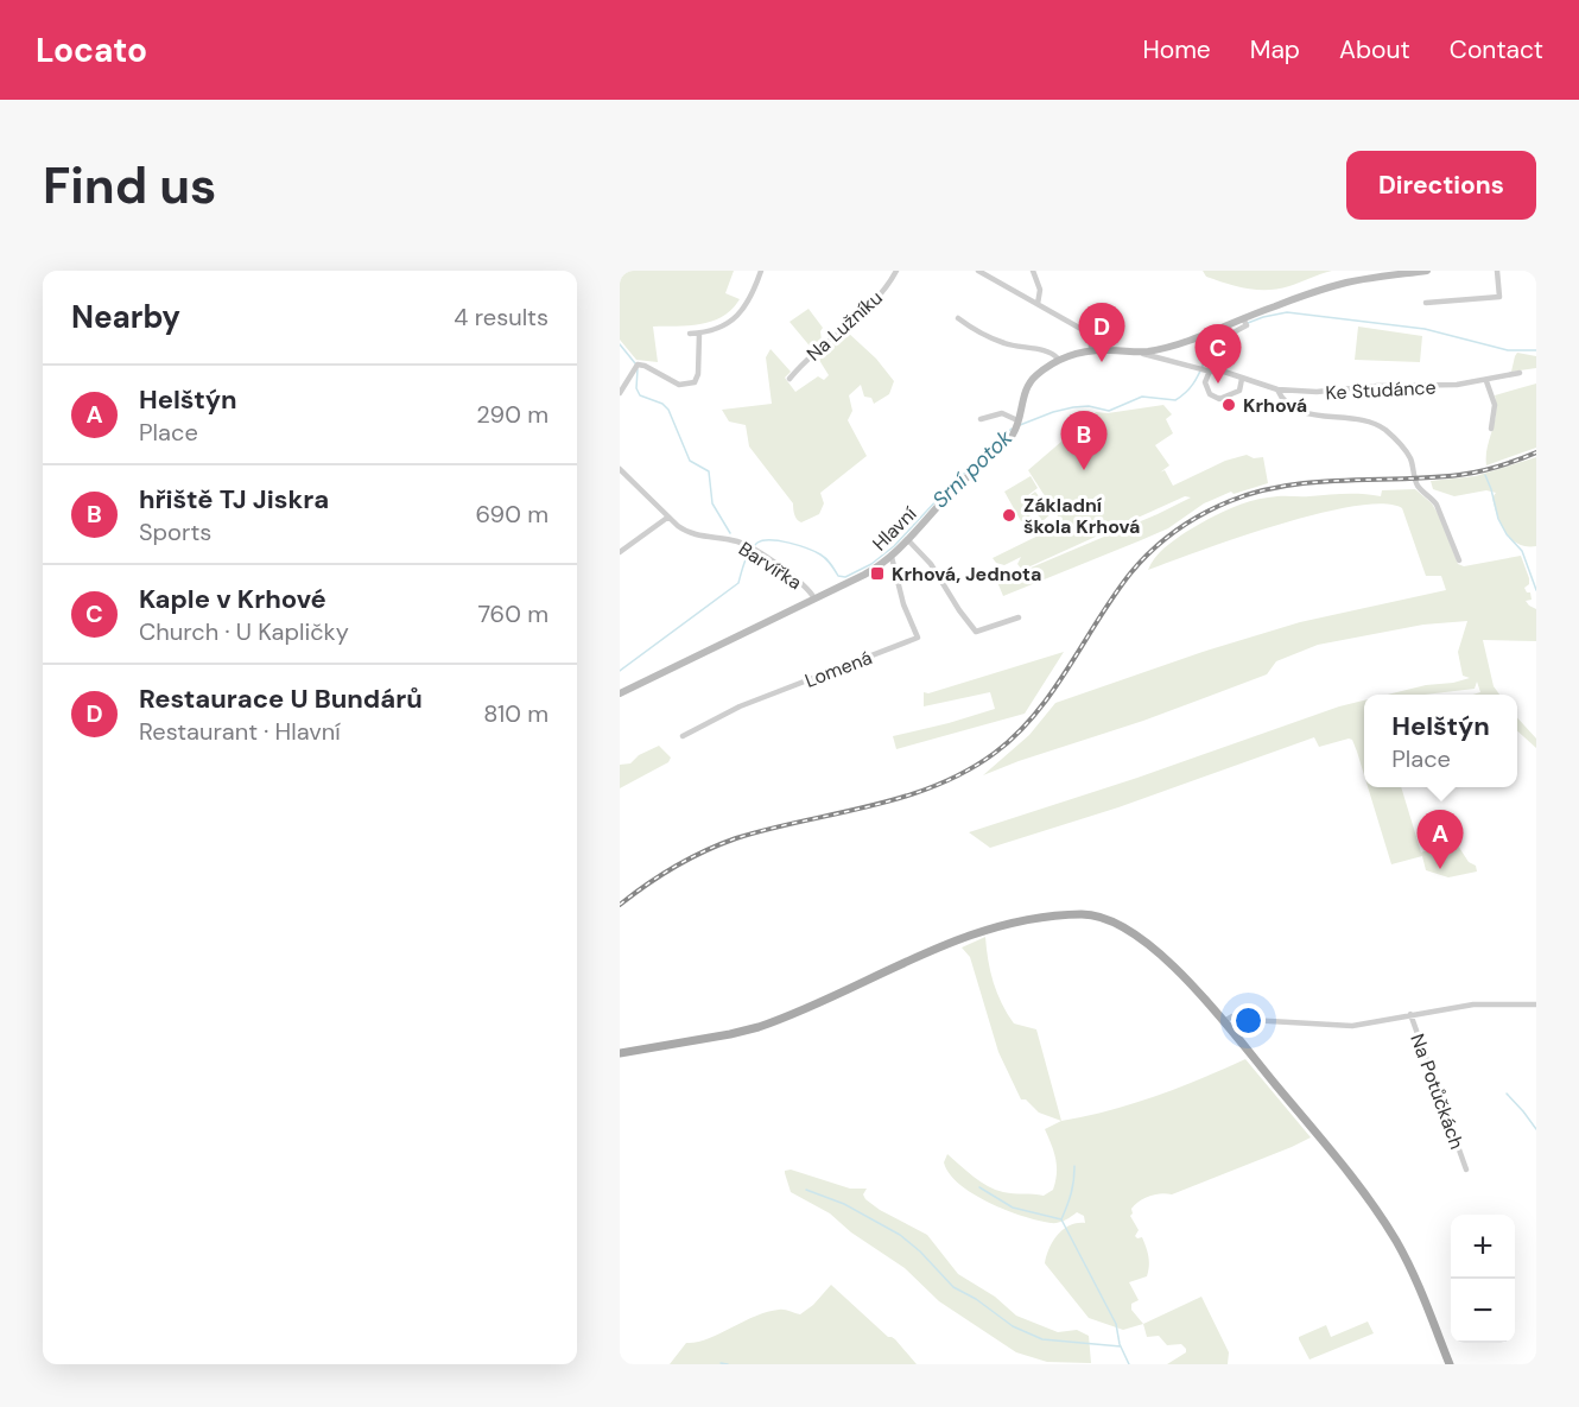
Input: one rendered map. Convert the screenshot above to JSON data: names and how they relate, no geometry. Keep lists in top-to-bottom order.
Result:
{
  "streets": {
    "street": [
      "Na Lužníku",
      "Ke Studánce",
      "Hlavní",
      "Barvířka",
      "Lomená",
      "Na Potůčkách"
    ]
  },
  "crossings": [
    ["Hlavní", "Barvířka"],
    ["Hlavní", "Lomená"]
  ],
  "water": ["Srní potok"],
  "places": {
    "other": ["Krhová", "Základní škola Krhová"],
    "transit": ["Krhová, Jednota"]
  },
  "page": {
    "header": "Locato",
    "nav": [
      "Home",
      "Map",
      "About",
      "Contact"
    ],
    "buttons": "Directions",
    "title": "Find us",
    "heading": ["Nearby", "4 results"],
    "pins": [
      "D",
      "C",
      "B",
      "A"
    ],
    "list": [
      {
        "mark": "A",
        "name": "Helštýn",
        "note": "Place",
        "value": "290 m"
      },
      {
        "mark": "B",
        "name": "hřiště TJ Jiskra",
        "note": "Sports",
        "value": "690 m"
      },
      {
        "mark": "C",
        "name": "Kaple v Krhové",
        "note": "Church · U Kapličky",
        "value": "760 m"
      },
      {
        "mark": "D",
        "name": "Restaurace U Bundárů",
        "note": "Restaurant · Hlavní",
        "value": "810 m"
      }
    ],
    "popup": ["Helštýn", "Place"],
    "map_buttons": ["+", "−"]
  }
}
